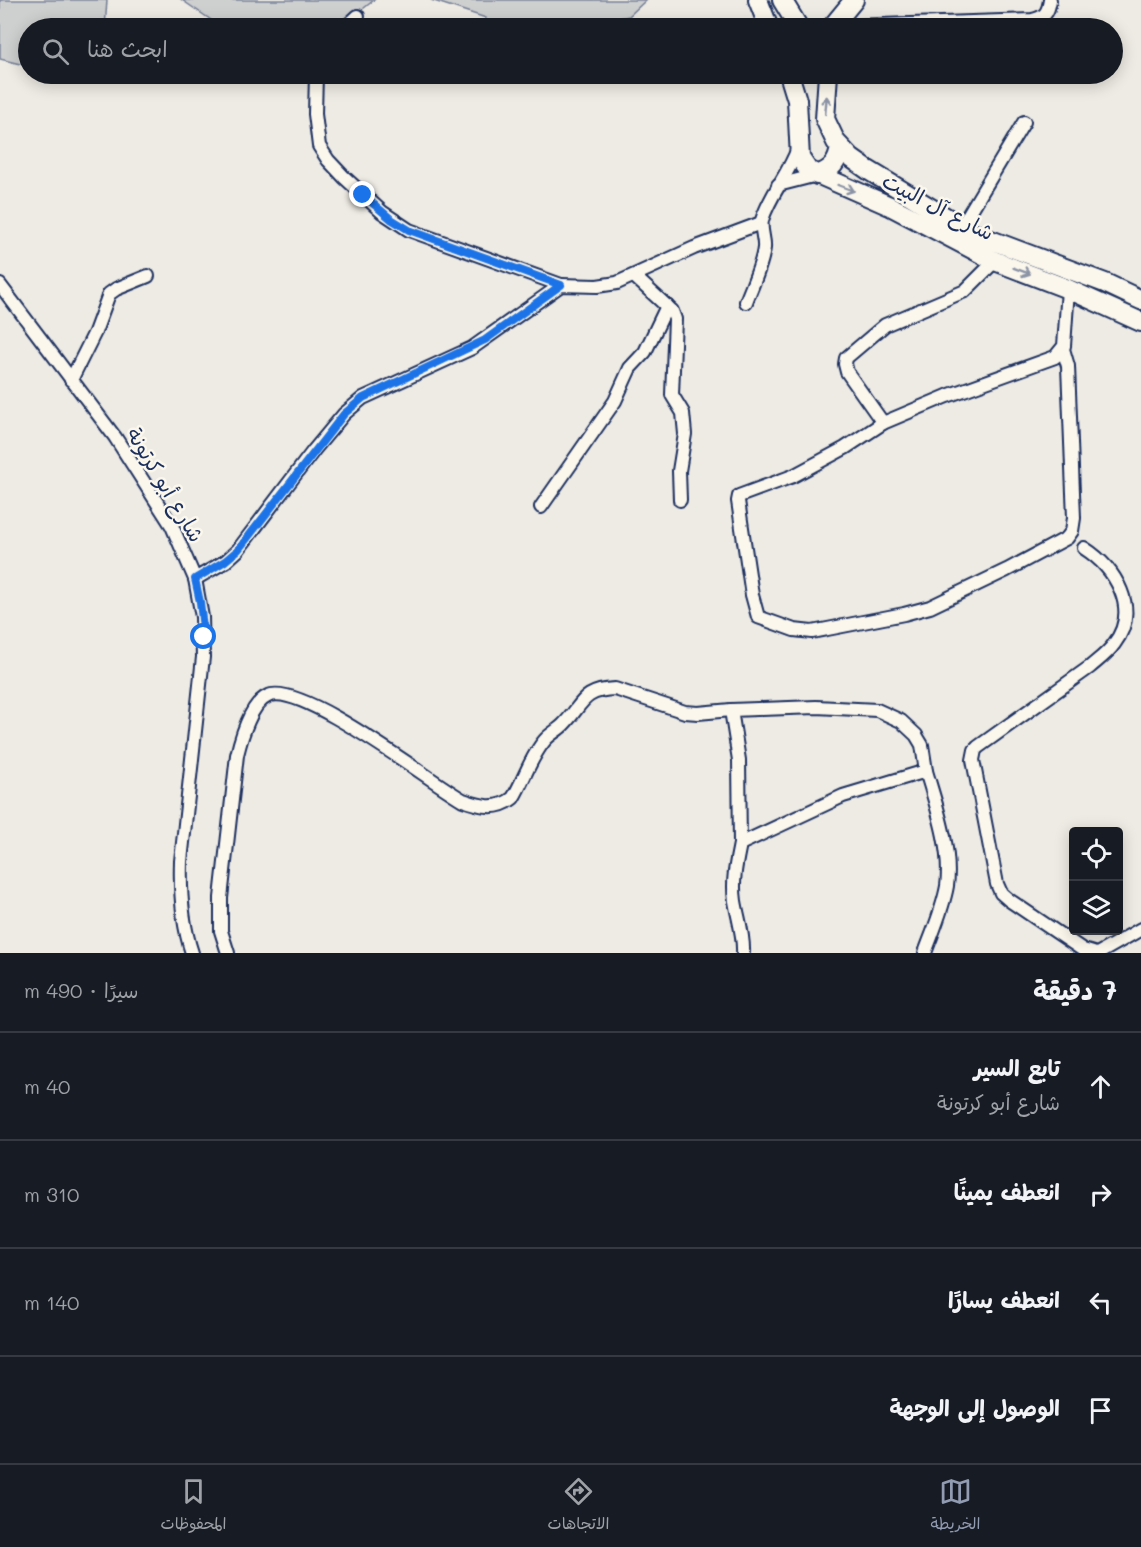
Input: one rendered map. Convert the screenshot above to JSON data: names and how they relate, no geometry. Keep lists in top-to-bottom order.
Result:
{
  "streets": {
    "street": ["شارع آل البيت", "شارع أبو كرتونة"]
  },
  "page": {
    "search": "ابحث هنا",
    "heading": ["7 دقيقة", "سيرًا · 490 m"],
    "list": [
      ["تابع السير", "شارع أبو كرتونة", "40 m"],
      ["انعطف يمينًا", "310 m"],
      ["انعطف يسارًا", "140 m"],
      "الوصول إلى الوجهة"
    ],
    "nav": ["الخريطة", "الاتجاهات", "المحفوظات"]
  }
}
